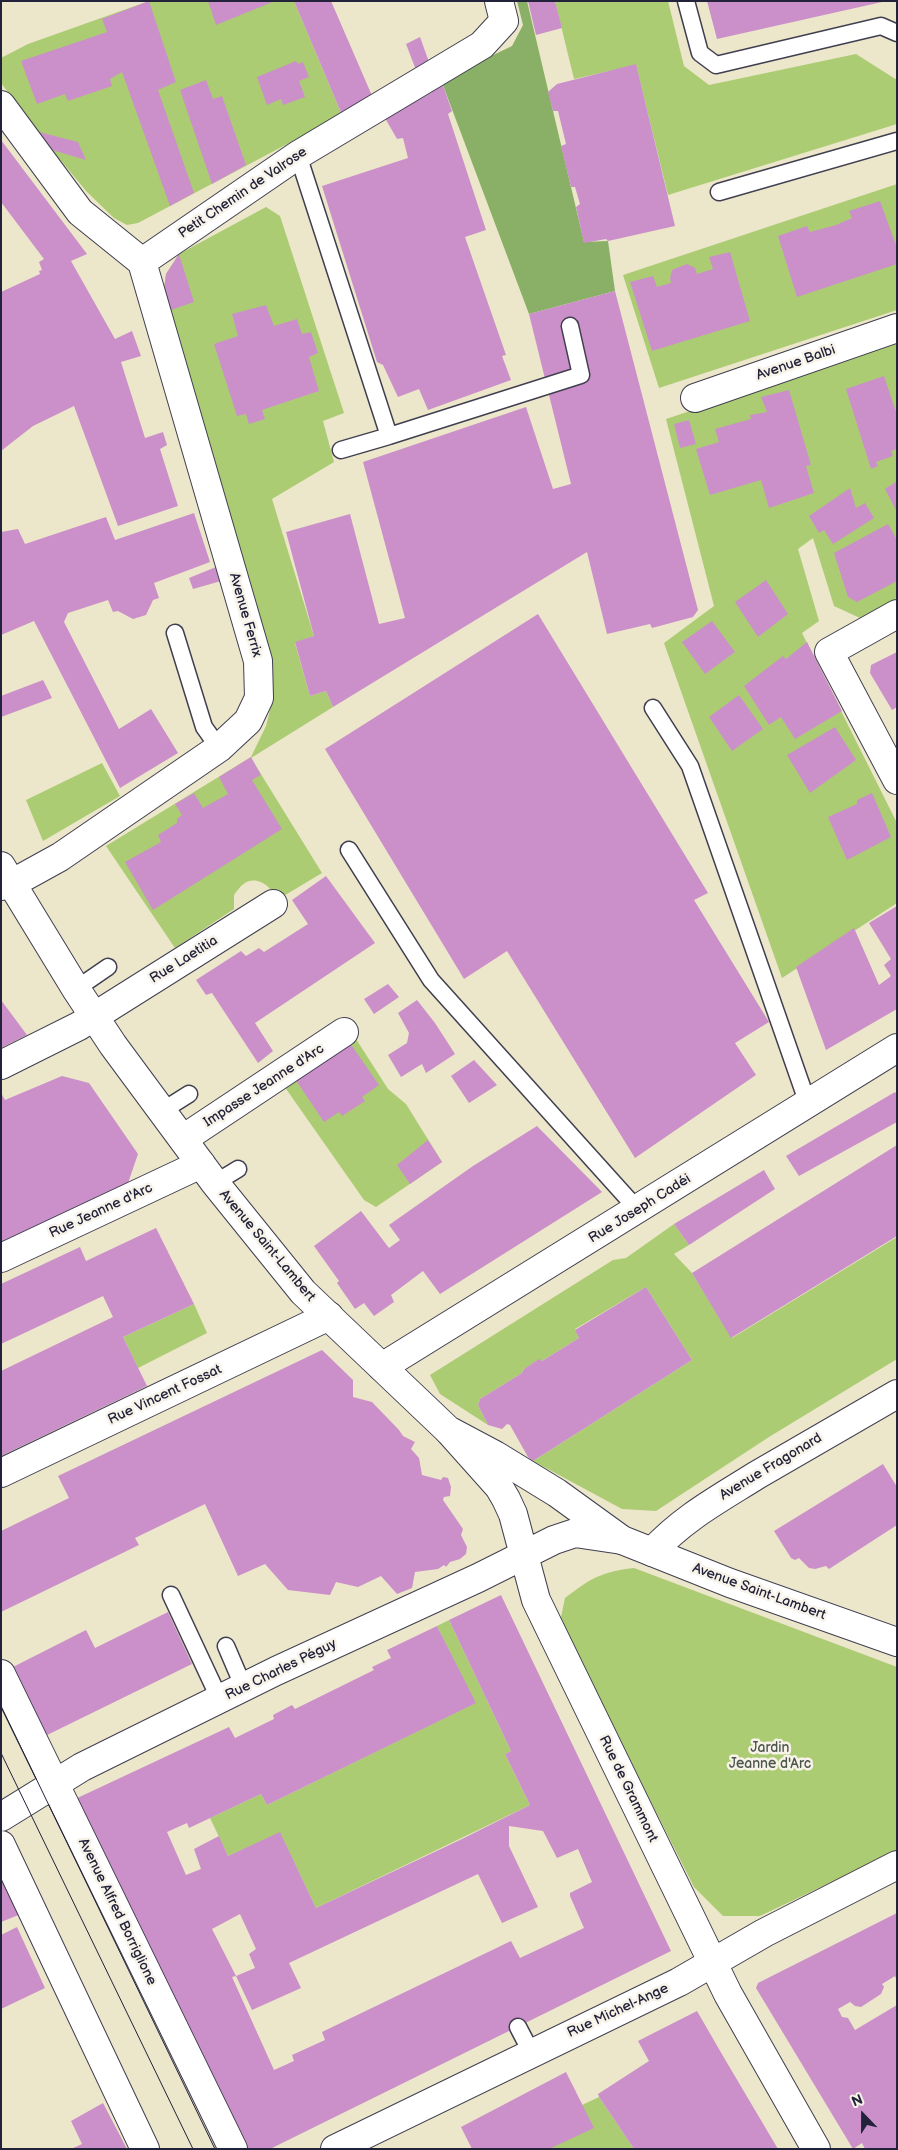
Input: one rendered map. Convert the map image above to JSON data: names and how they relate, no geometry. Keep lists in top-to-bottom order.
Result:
{
  "streets": {
    "street": [
      "Petit Chemin de Valrose",
      "Avenue Balbi",
      "Avenue Ferrix",
      "Rue Laetitia",
      "Impasse Jeanne d'Arc",
      "Rue Joseph Cadéi",
      "Rue Jeanne d'Arc",
      "Avenue Saint-Lambert",
      "Rue Vincent Fossat",
      "Avenue Fragonard",
      "Rue Charles Péguy",
      "Rue de Grammont",
      "Avenue Alfred Borriglione",
      "Rue Michel-Ange"
    ]
  },
  "crossings": [
    ["Petit Chemin de Valrose", "Avenue Ferrix"],
    ["Avenue Ferrix", "Avenue Saint-Lambert"],
    ["Rue Laetitia", "Avenue Saint-Lambert"],
    ["Impasse Jeanne d'Arc", "Avenue Saint-Lambert"],
    ["Rue Joseph Cadéi", "Avenue Saint-Lambert"],
    ["Rue Jeanne d'Arc", "Avenue Saint-Lambert"],
    ["Avenue Saint-Lambert", "Rue Vincent Fossat"],
    ["Avenue Saint-Lambert", "Avenue Fragonard"],
    ["Avenue Saint-Lambert", "Rue Charles Péguy"],
    ["Avenue Saint-Lambert", "Rue de Grammont"],
    ["Rue Charles Péguy", "Rue de Grammont"],
    ["Rue Charles Péguy", "Avenue Alfred Borriglione"],
    ["Rue de Grammont", "Rue Michel-Ange"]
  ],
  "parks": ["Jardin Jeanne d'Arc"],
  "north": "top"
}
